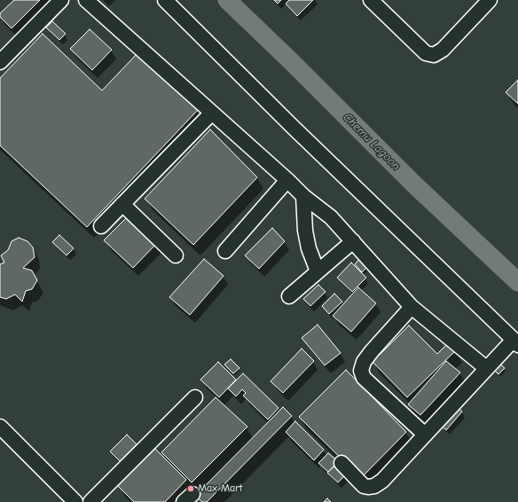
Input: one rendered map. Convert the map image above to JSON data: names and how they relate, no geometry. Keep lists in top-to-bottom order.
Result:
{
  "water": ["Chemu Lagoon"],
  "places": ["Max Mart"]
}
